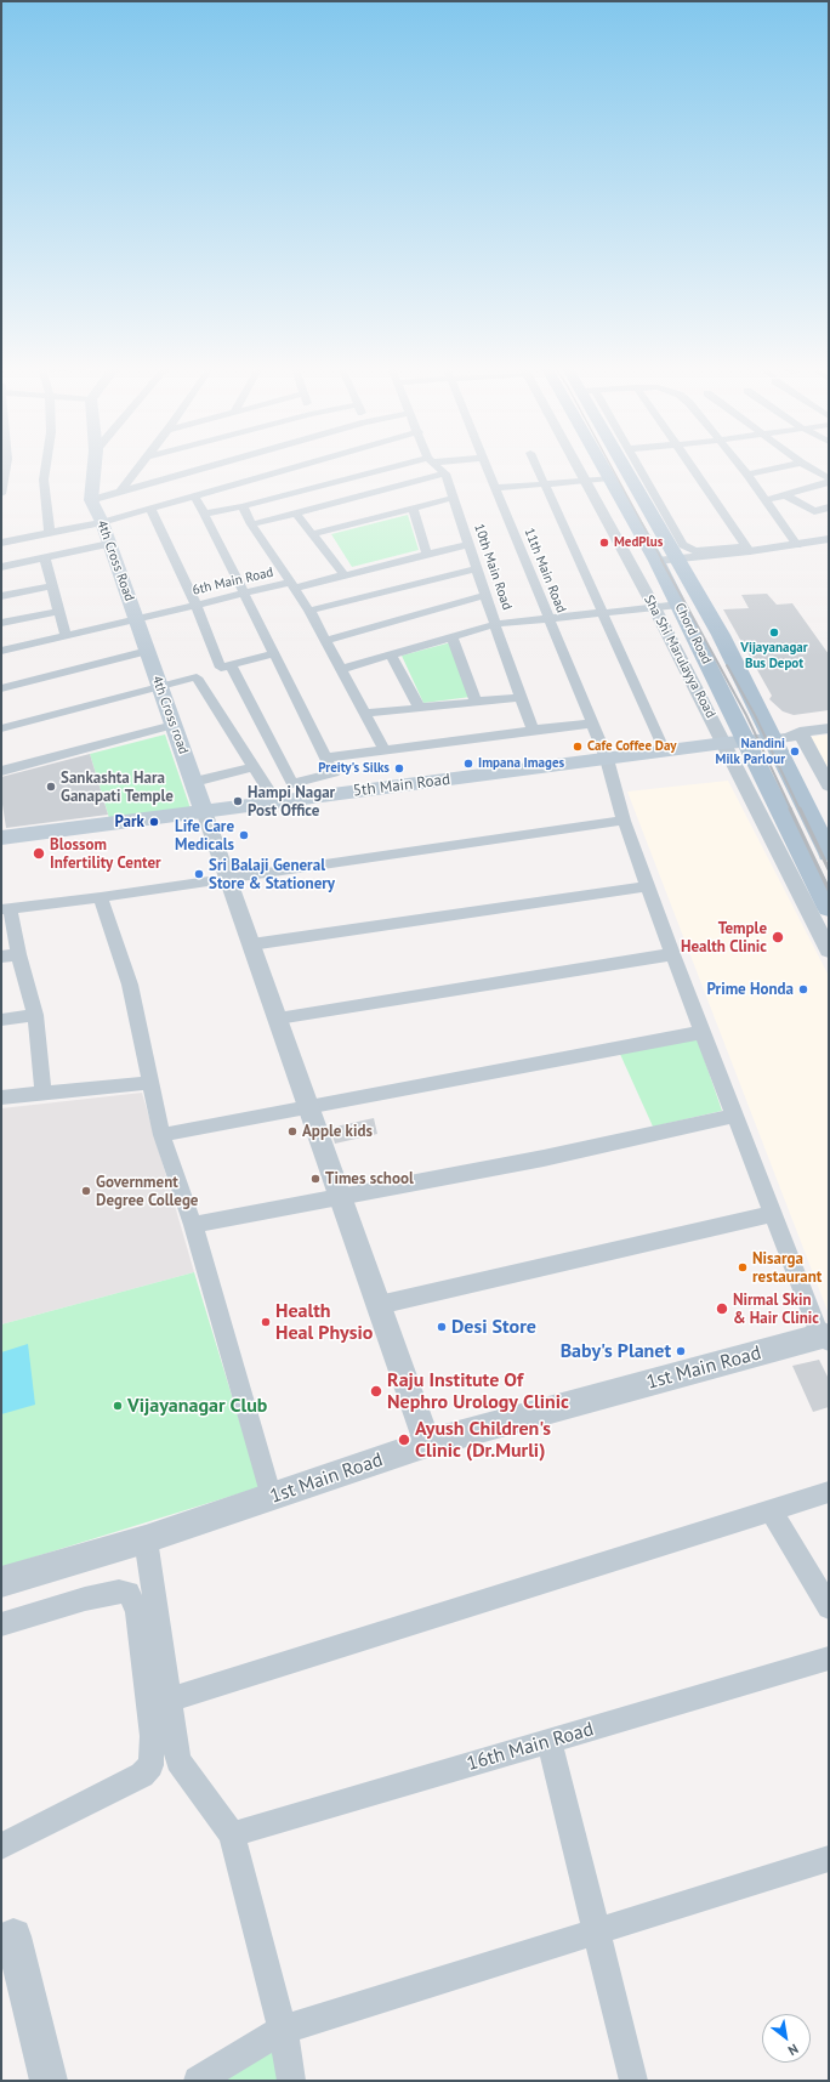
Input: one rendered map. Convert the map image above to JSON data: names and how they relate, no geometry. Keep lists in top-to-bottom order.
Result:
{
  "streets": {
    "main road": [
      "4th Cross Road",
      "Chord Road",
      "4th Cross road",
      "5th Main Road"
    ],
    "street": [
      "10th Main Road",
      "11th Main Road",
      "6th Main Road",
      "Sha Shi Marulayya Road",
      "1st Main Road",
      "16th Main Road"
    ]
  },
  "crossings": [
    ["4th Cross Road", "6th Main Road"],
    ["4th Cross Road", "4th Cross road"],
    ["10th Main Road", "6th Main Road"],
    ["11th Main Road", "5th Main Road"],
    ["11th Main Road", "1st Main Road"],
    ["6th Main Road", "4th Cross road"],
    ["Chord Road", "Sha Shi Marulayya Road"],
    ["Chord Road", "5th Main Road"],
    ["Sha Shi Marulayya Road", "5th Main Road"],
    ["4th Cross road", "5th Main Road"]
  ],
  "places": [
    "MedPlus",
    "Vijayanagar Bus Depot",
    "Cafe Coffee Day",
    "Nandini Milk Parlour",
    "Impana Images",
    "Preity's Silks",
    "Sankashta Hara Ganapati Temple",
    "Hampi Nagar Post Office",
    "Park",
    "Life Care Medicals",
    "Blossom Infertility Center",
    "Sri Balaji General Store & Stationery",
    "Temple Health Clinic",
    "Prime Honda",
    "Apple kids",
    "Times school",
    "Government Degree College",
    "Nisarga restaurant",
    "Nirmal Skin & Hair Clinic",
    "Health Heal Physio",
    "Desi Store",
    "Baby's Planet",
    "Raju Institute Of Nephro Urology Clinic",
    "Vijayanagar Club",
    "Ayush Children's Clinic (Dr.Murli)"
  ],
  "north": "bottom right"
}
